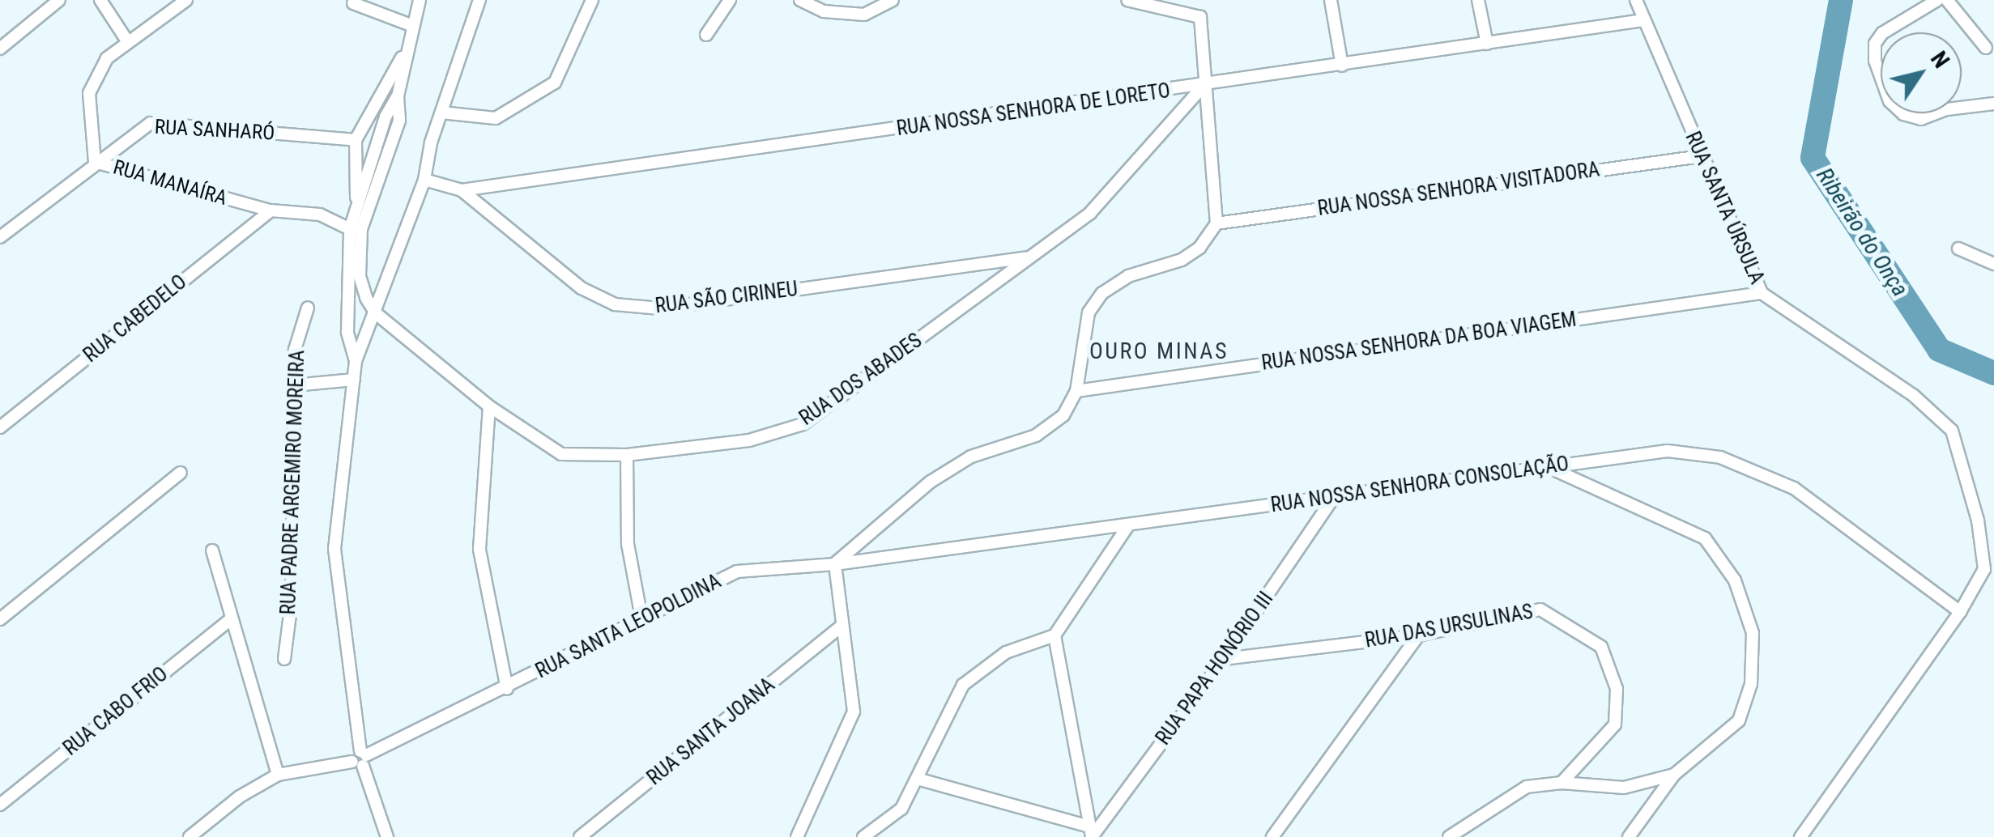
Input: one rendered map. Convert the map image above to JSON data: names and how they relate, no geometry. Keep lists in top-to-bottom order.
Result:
{
  "streets": {
    "street": [
      "RUA NOSSA SENHORA DE LORETO",
      "RUA SANHARÓ",
      "RUA MANAÍRA",
      "RUA NOSSA SENHORA VISITADORA",
      "RUA SANTA ÚRSULA",
      "RUA SÃO CIRINEU",
      "RUA CABEDELO",
      "RUA NOSSA SENHORA DA BOA VIAGEM",
      "RUA DOS ABADES",
      "RUA PADRE ARGEMIRO MOREIRA",
      "RUA NOSSA SENHORA CONSOLAÇÃO",
      "RUA SANTA LEOPOLDINA",
      "RUA DAS URSULINAS",
      "RUA PAPA HONÓRIO III",
      "RUA CABO FRIO",
      "RUA SANTA JOANA"
    ]
  },
  "crossings": [
    ["RUA NOSSA SENHORA DE LORETO", "RUA SANTA ÚRSULA"],
    ["RUA NOSSA SENHORA DE LORETO", "RUA SÃO CIRINEU"],
    ["RUA NOSSA SENHORA DE LORETO", "RUA DOS ABADES"],
    ["RUA SANHARÓ", "RUA MANAÍRA"],
    ["RUA MANAÍRA", "RUA CABEDELO"],
    ["RUA NOSSA SENHORA VISITADORA", "RUA SANTA ÚRSULA"],
    ["RUA SANTA ÚRSULA", "RUA NOSSA SENHORA DA BOA VIAGEM"],
    ["RUA SANTA ÚRSULA", "RUA NOSSA SENHORA CONSOLAÇÃO"],
    ["RUA SÃO CIRINEU", "RUA DOS ABADES"],
    ["RUA NOSSA SENHORA CONSOLAÇÃO", "RUA SANTA LEOPOLDINA"],
    ["RUA NOSSA SENHORA CONSOLAÇÃO", "RUA PAPA HONÓRIO III"],
    ["RUA DAS URSULINAS", "RUA PAPA HONÓRIO III"]
  ],
  "districts": ["OURO MINAS"],
  "water": ["Ribeirão do Onça"],
  "north": "top right"
}
